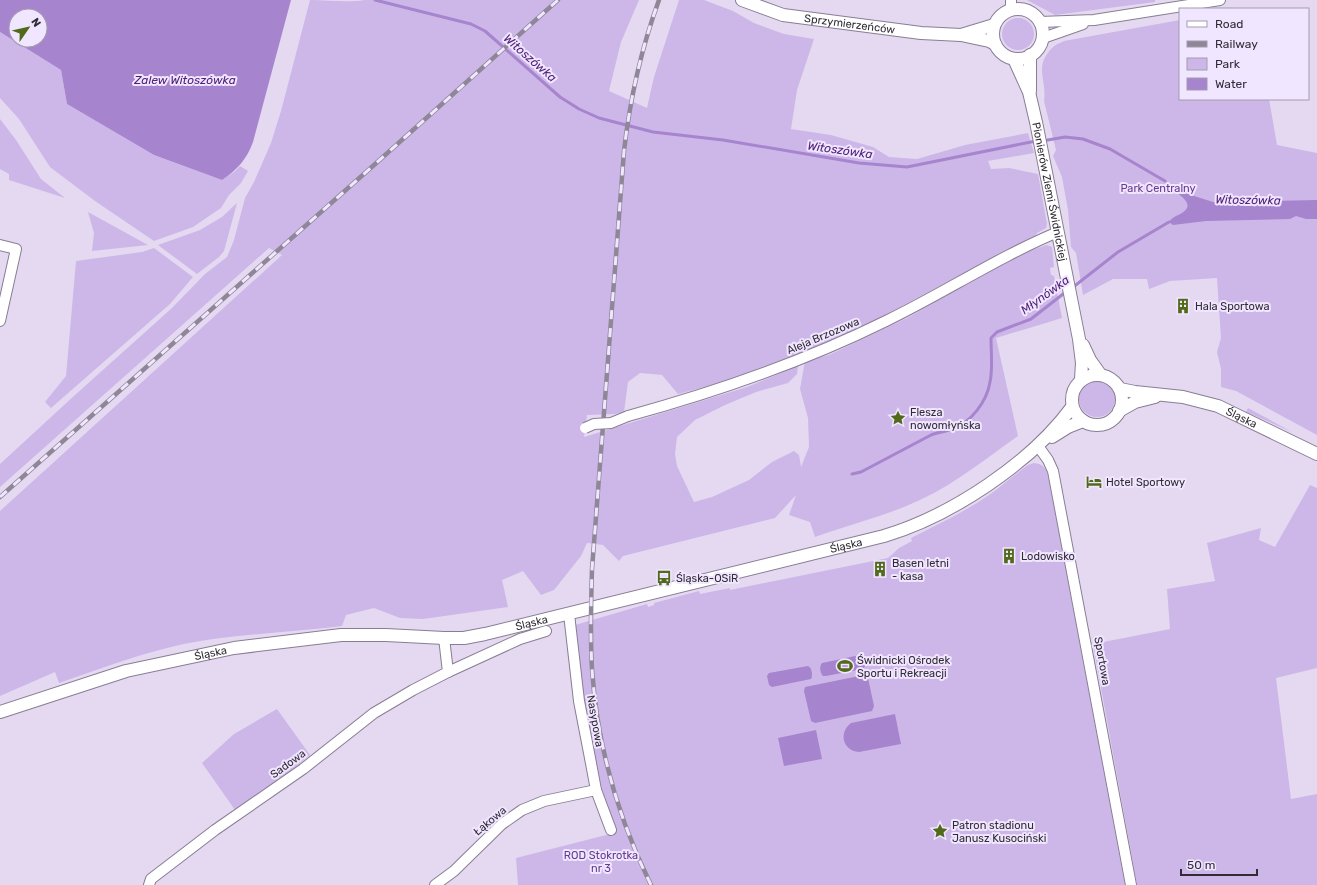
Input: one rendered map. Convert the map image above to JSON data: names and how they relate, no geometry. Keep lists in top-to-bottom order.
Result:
{
  "streets": {
    "street": [
      "Sprzymierzeńców",
      "Pionierów Ziemi Świdnickiej",
      "Aleja Brzozowa",
      "Śląska",
      "Sportowa",
      "Nasypowa",
      "Sadowa",
      "Łąkowa"
    ]
  },
  "crossings": [
    ["Sprzymierzeńców", "Pionierów Ziemi Świdnickiej"],
    ["Pionierów Ziemi Świdnickiej", "Aleja Brzozowa"],
    ["Pionierów Ziemi Świdnickiej", "Śląska"],
    ["Śląska", "Sportowa"],
    ["Śląska", "Nasypowa"],
    ["Nasypowa", "Łąkowa"]
  ],
  "water": ["Witoszówka", "Zalew Witoszówka", "Młynówka"],
  "parks": ["Park Centralny", "ROD Stokrotka nr 3"],
  "places": {
    "building": ["Hala Sportowa", "Lodowisko", "Basen letni - kasa"],
    "place": ["Flesza nowomłyńska", "Patron stadionu Janusz Kusociński"],
    "hotel": ["Hotel Sportowy"],
    "bus stop": ["Śląska-OSiR"],
    "sports": ["Świdnicki Ośrodek Sportu i Rekreacji"]
  },
  "legend": [
    "Road",
    "Railway",
    "Park",
    "Water"
  ],
  "scale_bar": "50 m",
  "north": "top right"
}
